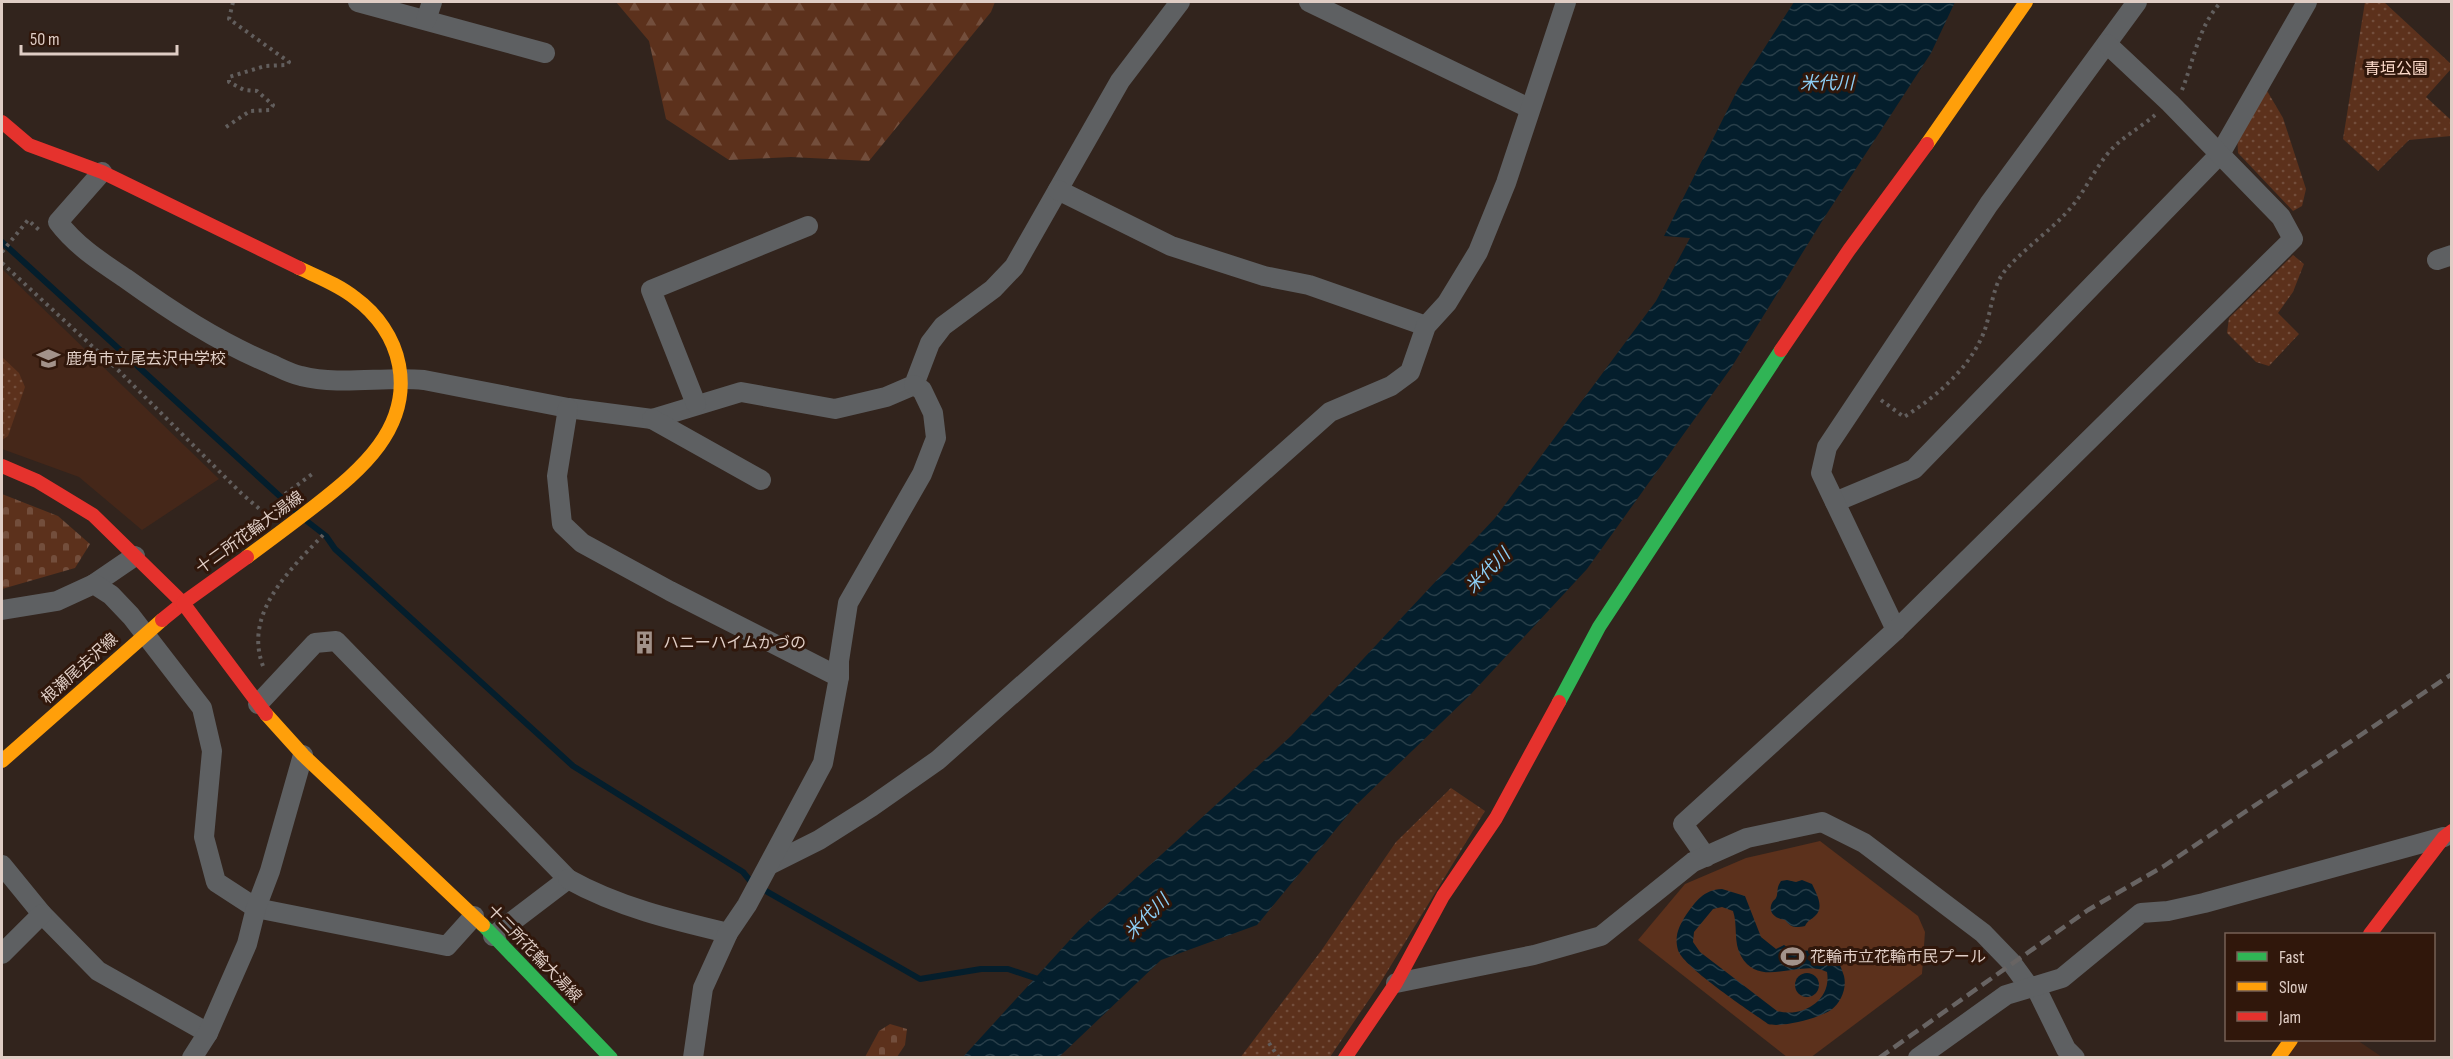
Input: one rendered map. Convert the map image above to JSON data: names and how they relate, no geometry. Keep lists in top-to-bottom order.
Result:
{
  "streets": {
    "main road": ["十二所花輪大湯線", "根瀬尾去沢線"]
  },
  "crossings": [
    ["十二所花輪大湯線", "根瀬尾去沢線"]
  ],
  "water": ["米代川"],
  "parks": ["青垣公園"],
  "places": {
    "school or university": ["鹿角市立尾去沢中学校"],
    "building": ["ハニーハイムかづの"],
    "sports": ["花輪市立花輪市民プール"]
  },
  "legend": ["Fast", "Slow", "Jam"],
  "scale_bar": "50 m"
}
